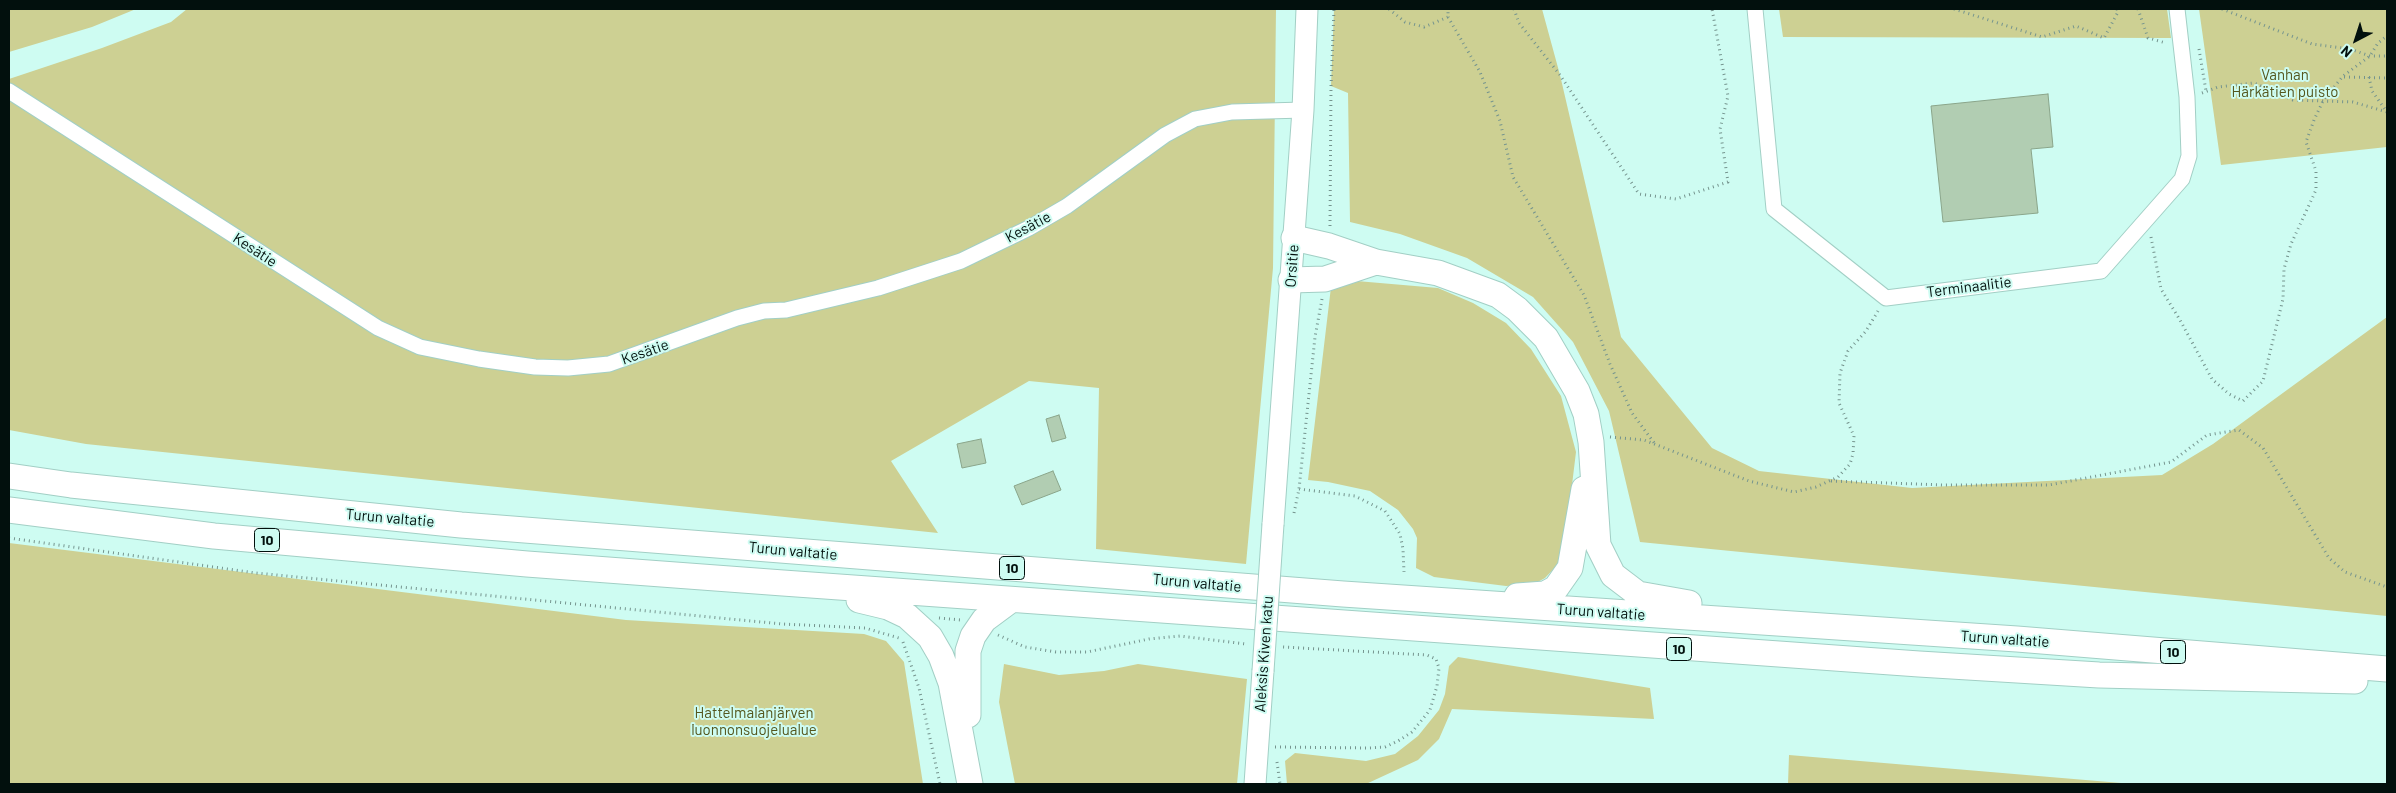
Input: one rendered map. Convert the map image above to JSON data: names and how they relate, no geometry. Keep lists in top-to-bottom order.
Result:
{
  "streets": {
    "highway": ["Turun valtatie", "10"],
    "main road": ["Orsitie", "Aleksis Kiven katu"],
    "street": ["Kesätie", "Terminaalitie"]
  },
  "crossings": [
    ["Kesätie", "Orsitie"],
    ["Orsitie", "Aleksis Kiven katu"]
  ],
  "parks": ["Vanhan Härkätien puisto", "Hattelmalanjärven luonnonsuojelualue"],
  "north": "bottom left"
}
